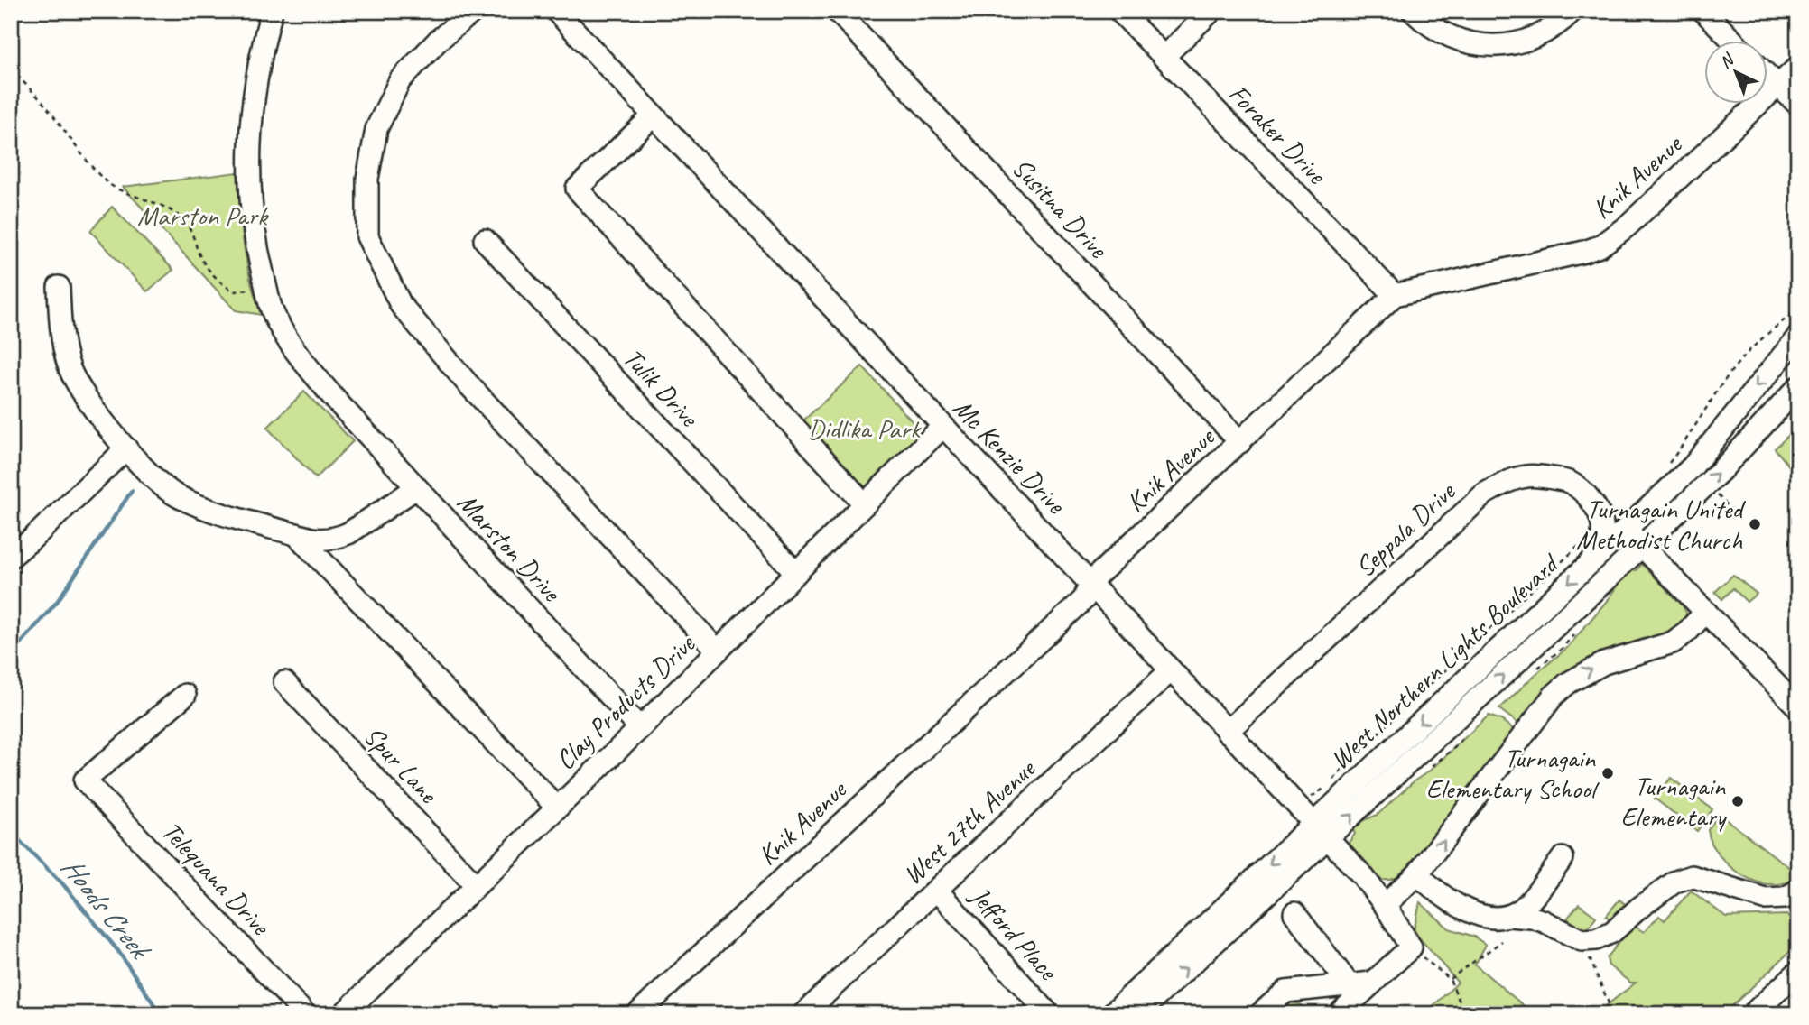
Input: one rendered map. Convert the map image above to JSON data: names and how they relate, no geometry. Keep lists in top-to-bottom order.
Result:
{
  "streets": {
    "street": [
      "Foraker Drive",
      "Knik Avenue",
      "Susitna Drive",
      "Tulik Drive",
      "Mc Kenzie Drive",
      "Seppala Drive",
      "Marston Drive",
      "West Northern Lights Boulevard",
      "Clay Products Drive",
      "Spur Lane",
      "West 27th Avenue",
      "Telequana Drive",
      "Jefford Place"
    ]
  },
  "crossings": [
    ["Foraker Drive", "Knik Avenue"],
    ["Knik Avenue", "Susitna Drive"],
    ["Knik Avenue", "Mc Kenzie Drive"],
    ["Tulik Drive", "Clay Products Drive"],
    ["Mc Kenzie Drive", "Seppala Drive"],
    ["Mc Kenzie Drive", "West Northern Lights Boulevard"],
    ["Mc Kenzie Drive", "Clay Products Drive"],
    ["Mc Kenzie Drive", "West 27th Avenue"],
    ["Marston Drive", "Clay Products Drive"],
    ["Clay Products Drive", "Spur Lane"],
    ["West 27th Avenue", "Jefford Place"]
  ],
  "water": ["Hoods Creek"],
  "parks": ["Marston Park", "Didlika Park"],
  "places": ["Turnagain United Methodist Church", "Turnagain Elementary School", "Turnagain Elementary"],
  "north": "top left"
}
